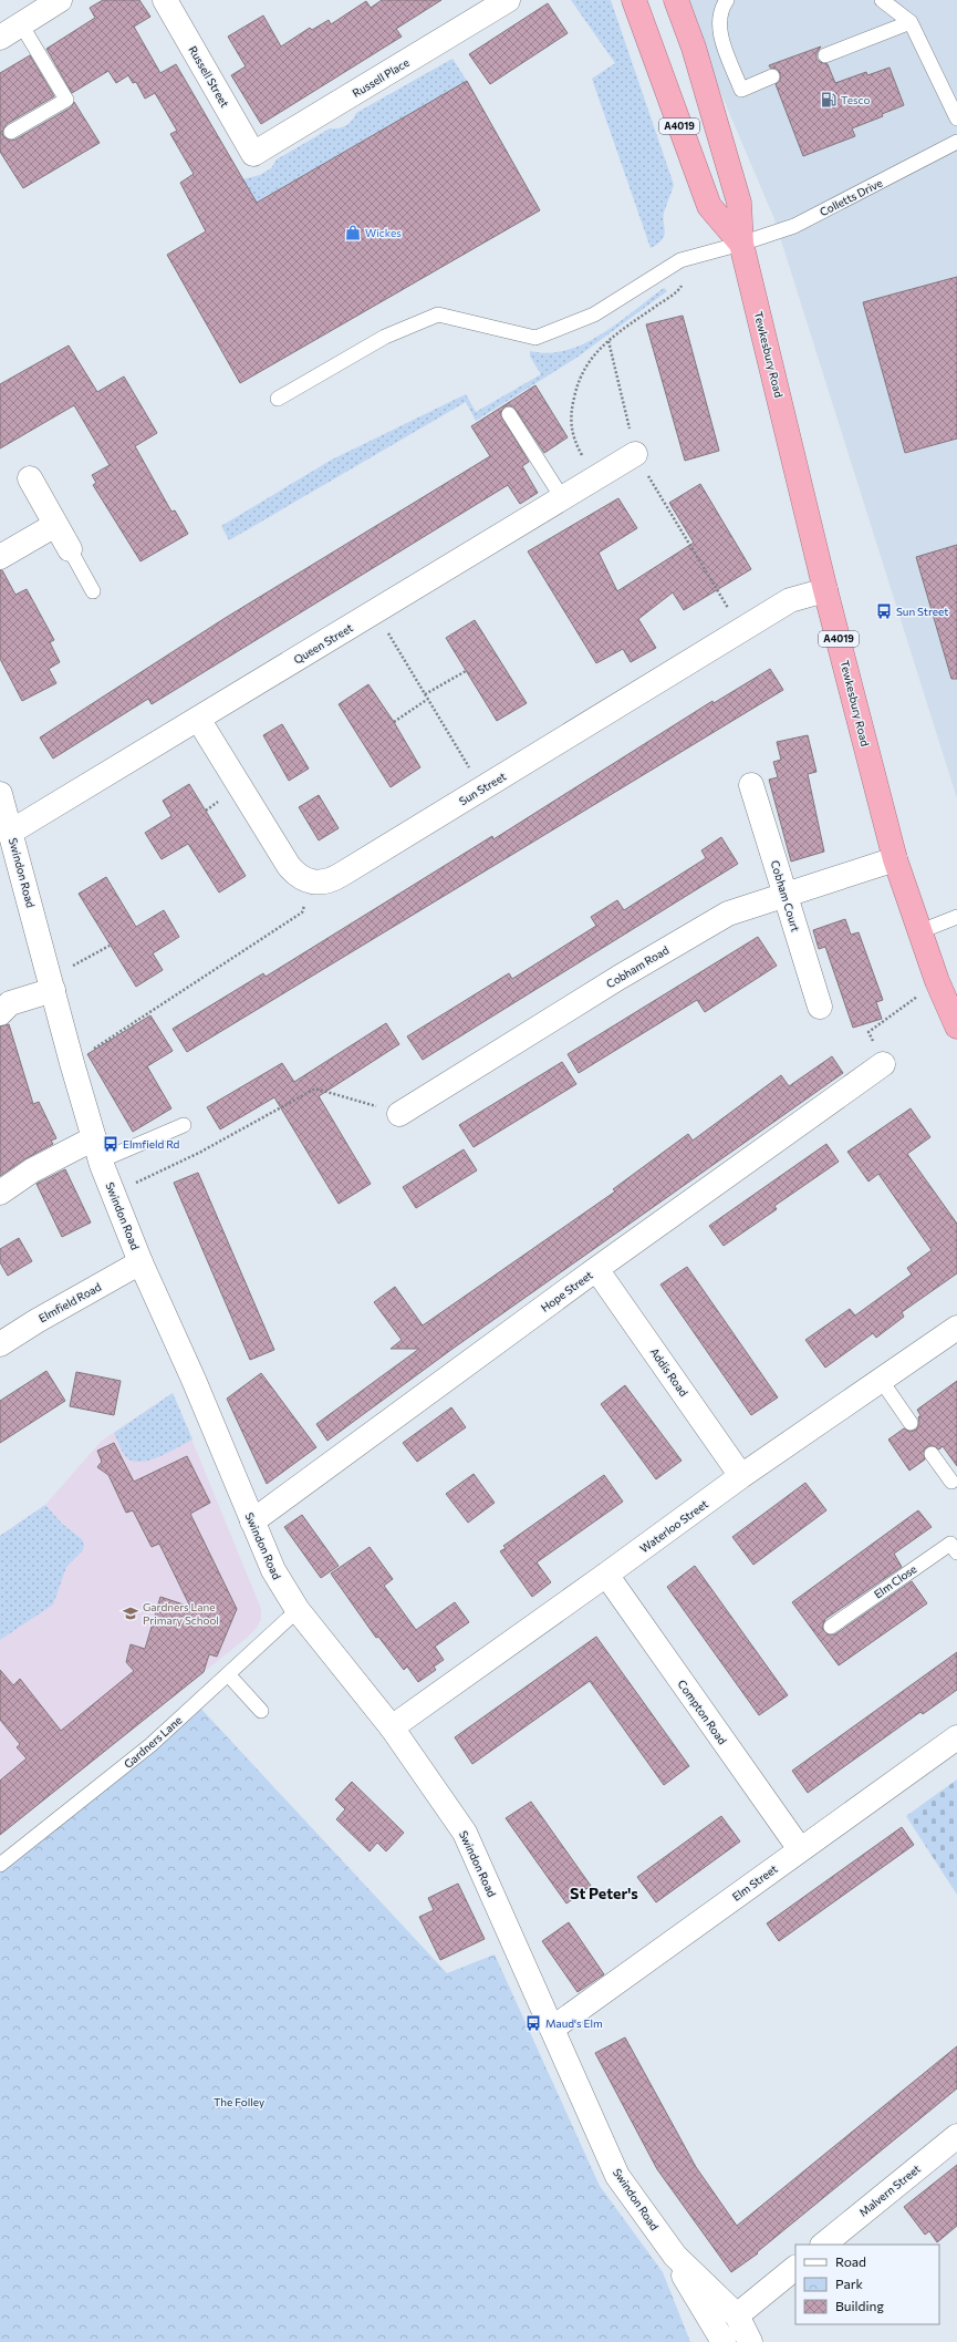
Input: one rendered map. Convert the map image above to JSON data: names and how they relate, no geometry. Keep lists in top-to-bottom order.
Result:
{
  "streets": {
    "highway": ["A4019", "Tewkesbury Road"],
    "street": [
      "Russell Street",
      "Russell Place",
      "Queen Street",
      "Sun Street",
      "Swindon Road",
      "Cobham Court",
      "Cobham Road",
      "Hope Street",
      "Elmfield Road",
      "Addis Road",
      "Waterloo Street",
      "Compton Road",
      "Elm Street",
      "Malvern Street"
    ],
    "lane": ["Colletts Drive", "Elm Close", "Gardners Lane"]
  },
  "crossings": [
    ["Russell Street", "Russell Place"],
    ["Colletts Drive", "Tewkesbury Road"],
    ["Tewkesbury Road", "Sun Street"],
    ["Tewkesbury Road", "Cobham Road"],
    ["Queen Street", "Swindon Road"],
    ["Swindon Road", "Hope Street"],
    ["Swindon Road", "Elmfield Road"],
    ["Swindon Road", "Waterloo Street"],
    ["Swindon Road", "Gardners Lane"],
    ["Swindon Road", "Elm Street"],
    ["Cobham Court", "Cobham Road"],
    ["Hope Street", "Addis Road"],
    ["Addis Road", "Waterloo Street"],
    ["Waterloo Street", "Compton Road"],
    ["Compton Road", "Elm Street"]
  ],
  "districts": ["St Peter's"],
  "parks": ["The Folley"],
  "places": {
    "fuel station": ["Tesco"],
    "shop": ["Wickes"],
    "bus stop": ["Sun Street", "Elmfield Rd", "Maud's Elm"],
    "school or university": ["Gardners Lane Primary School"]
  },
  "legend": ["Road", "Park", "Building"]
}
